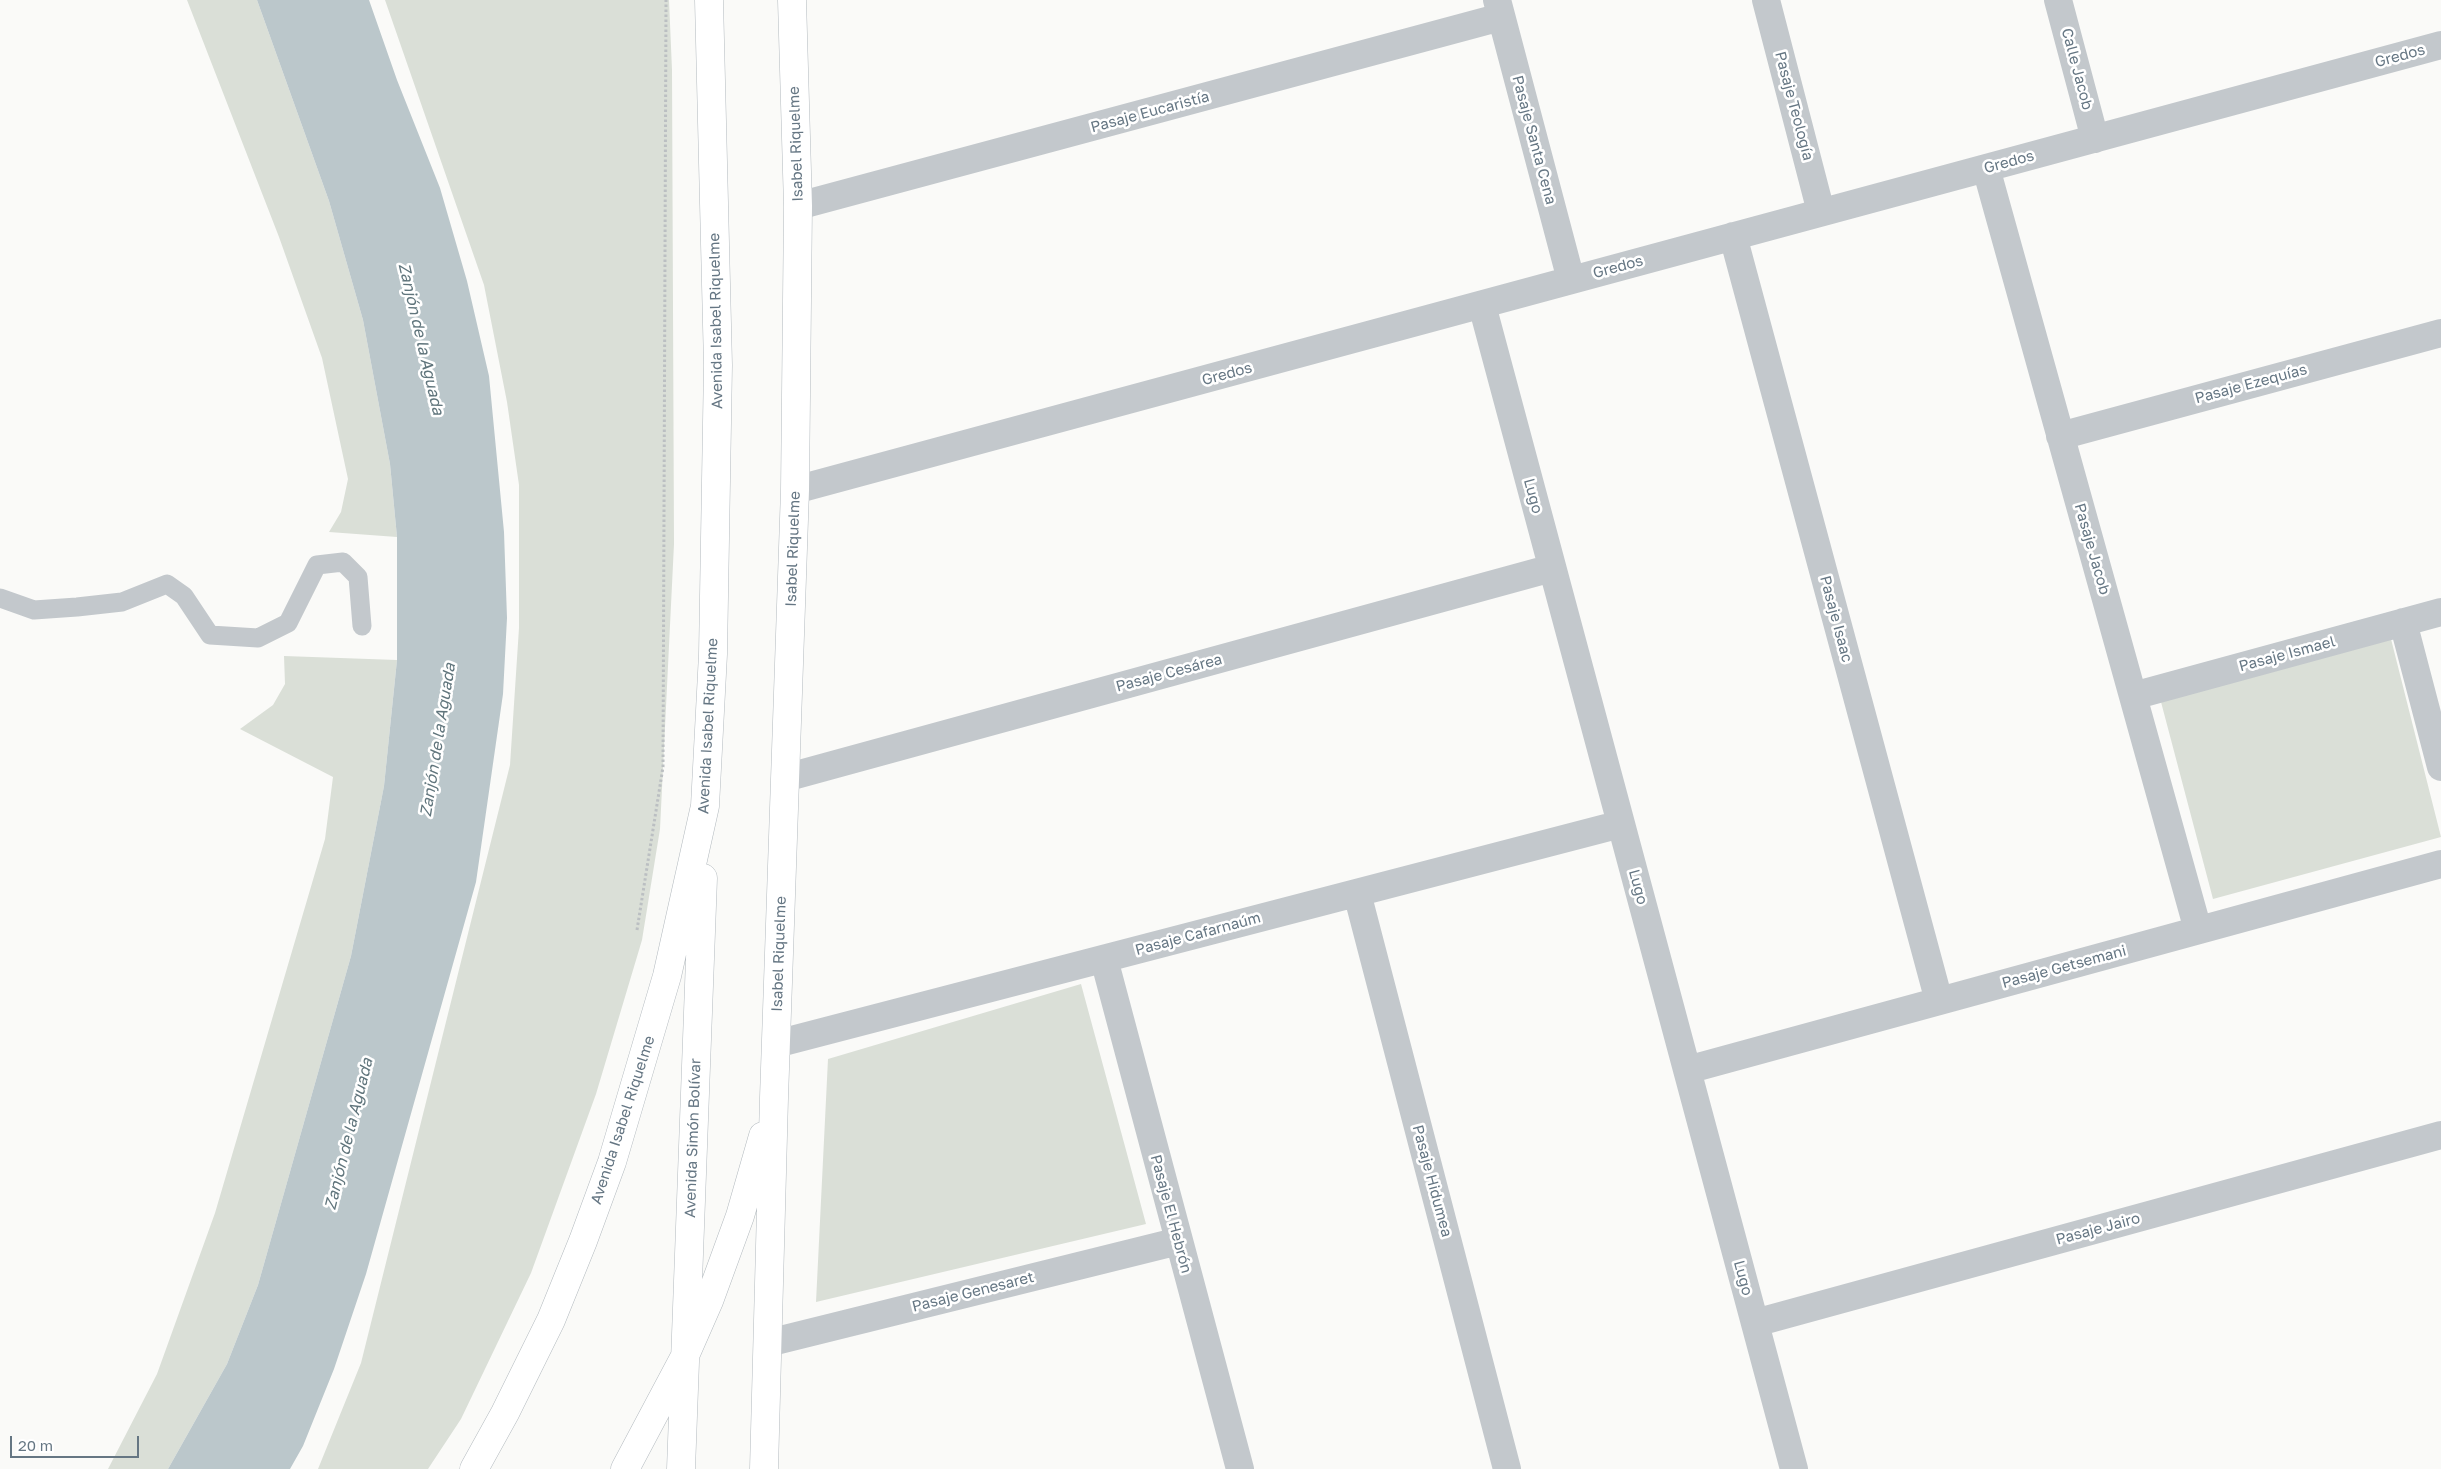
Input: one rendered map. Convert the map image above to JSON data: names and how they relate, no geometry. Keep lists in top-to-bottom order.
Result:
{
  "streets": {
    "main road": ["Isabel Riquelme", "Avenida Isabel Riquelme", "Avenida Simón Bolívar"],
    "street": [
      "Gredos",
      "Calle Jacob",
      "Pasaje Teología",
      "Pasaje Eucaristía",
      "Pasaje Santa Cena",
      "Pasaje Ezequías",
      "Lugo",
      "Pasaje Jacob",
      "Pasaje Isaac",
      "Pasaje Ismael",
      "Pasaje Cesárea",
      "Pasaje Cafarnaúm",
      "Pasaje Getsemani",
      "Pasaje Hidumea",
      "Pasaje El Hebrón",
      "Pasaje Jairo",
      "Pasaje Genesaret"
    ]
  },
  "crossings": [
    ["Gredos", "Calle Jacob"],
    ["Gredos", "Pasaje Teología"],
    ["Gredos", "Pasaje Santa Cena"],
    ["Gredos", "Isabel Riquelme"],
    ["Gredos", "Lugo"],
    ["Gredos", "Pasaje Jacob"],
    ["Gredos", "Pasaje Isaac"],
    ["Pasaje Eucaristía", "Pasaje Santa Cena"],
    ["Pasaje Eucaristía", "Isabel Riquelme"],
    ["Isabel Riquelme", "Pasaje Cesárea"],
    ["Isabel Riquelme", "Pasaje Cafarnaúm"],
    ["Avenida Isabel Riquelme", "Avenida Simón Bolívar"],
    ["Pasaje Ezequías", "Pasaje Jacob"],
    ["Lugo", "Pasaje Cesárea"],
    ["Lugo", "Pasaje Cafarnaúm"],
    ["Lugo", "Pasaje Getsemani"],
    ["Lugo", "Pasaje Jairo"],
    ["Pasaje Jacob", "Pasaje Ismael"],
    ["Pasaje Jacob", "Pasaje Getsemani"],
    ["Pasaje Isaac", "Pasaje Getsemani"],
    ["Pasaje Cafarnaúm", "Pasaje Hidumea"],
    ["Pasaje Cafarnaúm", "Pasaje El Hebrón"],
    ["Pasaje El Hebrón", "Pasaje Genesaret"]
  ],
  "water": ["Zanjón de la Aguada"],
  "scale_bar": "20 m"
}
